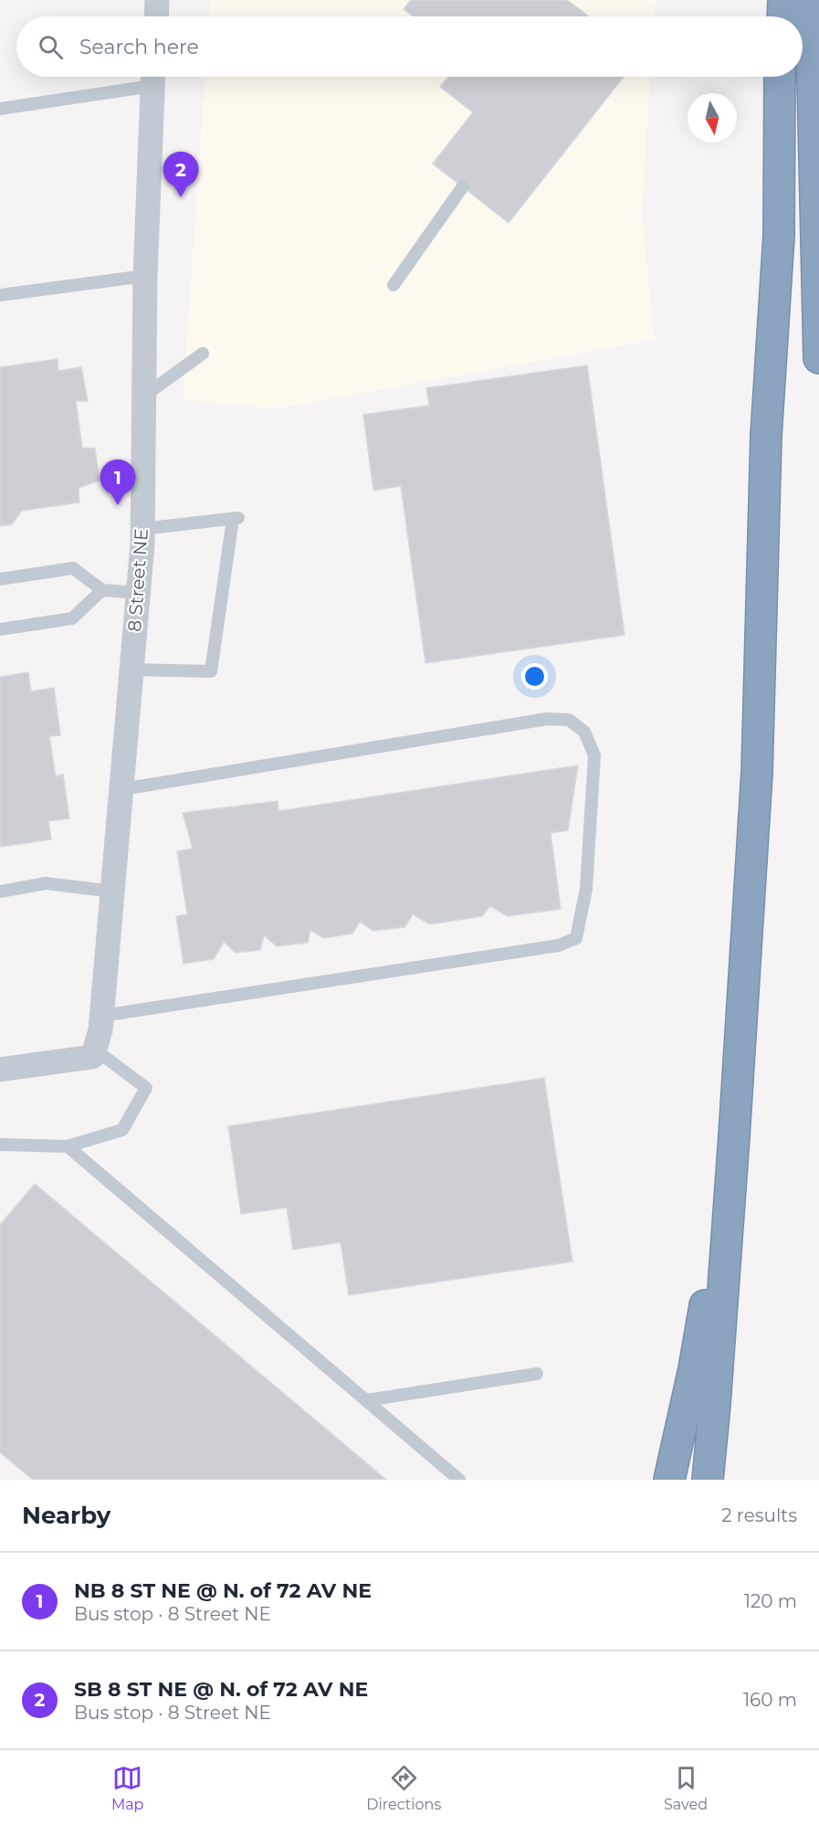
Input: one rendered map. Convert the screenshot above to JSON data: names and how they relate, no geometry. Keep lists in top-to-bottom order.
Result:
{
  "streets": {
    "street": ["8 Street NE"]
  },
  "north": "bottom",
  "page": {
    "search": "Search here",
    "pins": ["2", "1"],
    "heading": ["Nearby", "2 results"],
    "list": [
      {
        "mark": "1",
        "name": "NB 8 ST NE @ N. of 72 AV NE",
        "note": "Bus stop · 8 Street NE",
        "value": "120 m"
      },
      {
        "mark": "2",
        "name": "SB 8 ST NE @ N. of 72 AV NE",
        "note": "Bus stop · 8 Street NE",
        "value": "160 m"
      }
    ],
    "nav": ["Map", "Directions", "Saved"]
  }
}
